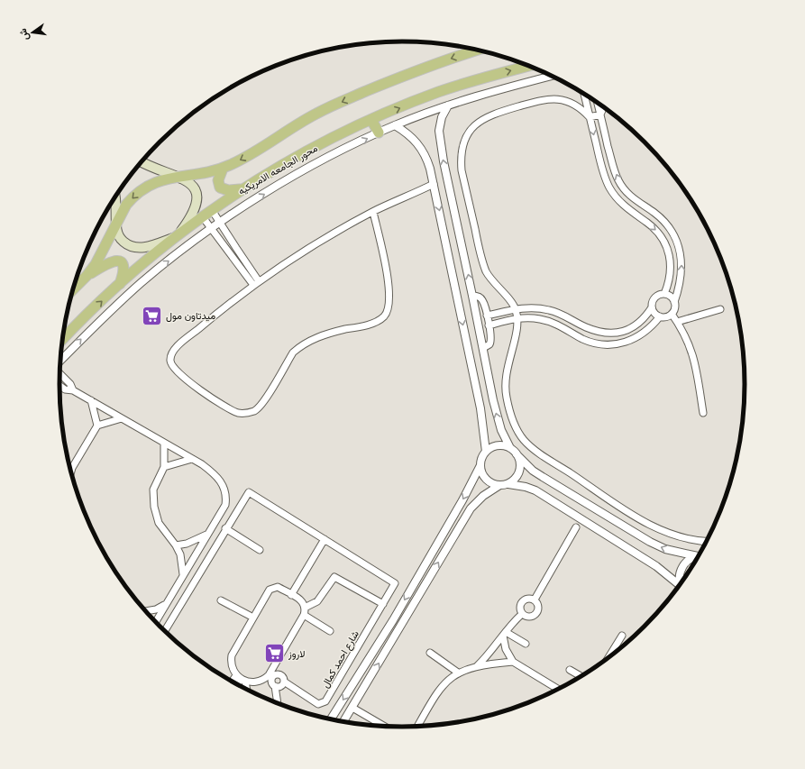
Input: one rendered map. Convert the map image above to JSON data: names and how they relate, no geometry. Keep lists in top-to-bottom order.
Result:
{
  "streets": {
    "main road": ["محور الجامعه الامريكيه"],
    "street": ["شارع احمد كمال"]
  },
  "places": {
    "supermarket": ["ميدتاون مول", "لاروز"]
  },
  "north": "left"
}
